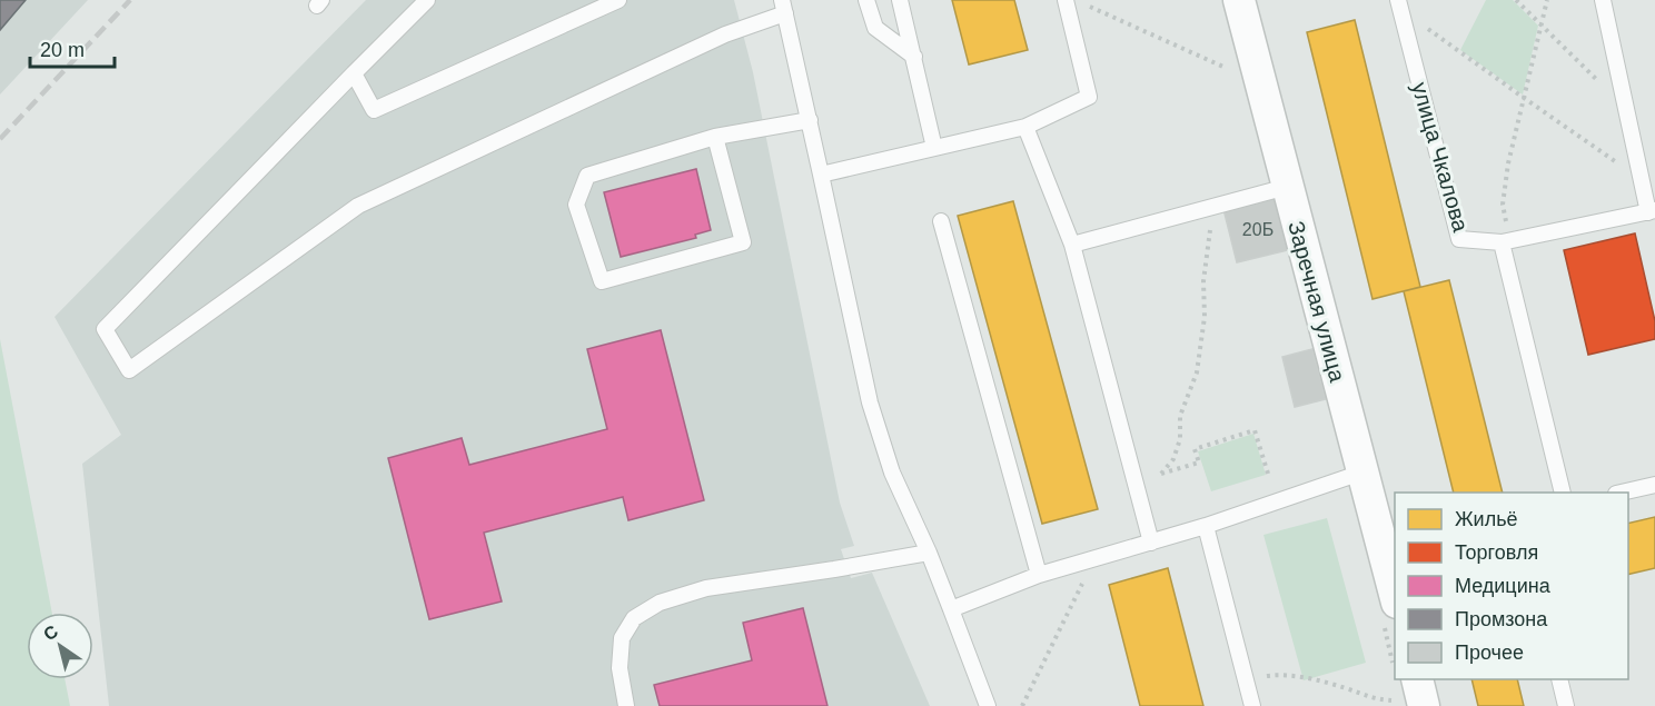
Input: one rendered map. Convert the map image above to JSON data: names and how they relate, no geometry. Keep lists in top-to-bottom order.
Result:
{
  "streets": {
    "street": ["Заречная улица"],
    "lane": ["улица Чкалова"]
  },
  "house_numbers": ["20Б"],
  "legend": [
    "Жильё",
    "Торговля",
    "Медицина",
    "Промзона",
    "Прочее"
  ],
  "scale_bar": "20 m",
  "north": "top left"
}
